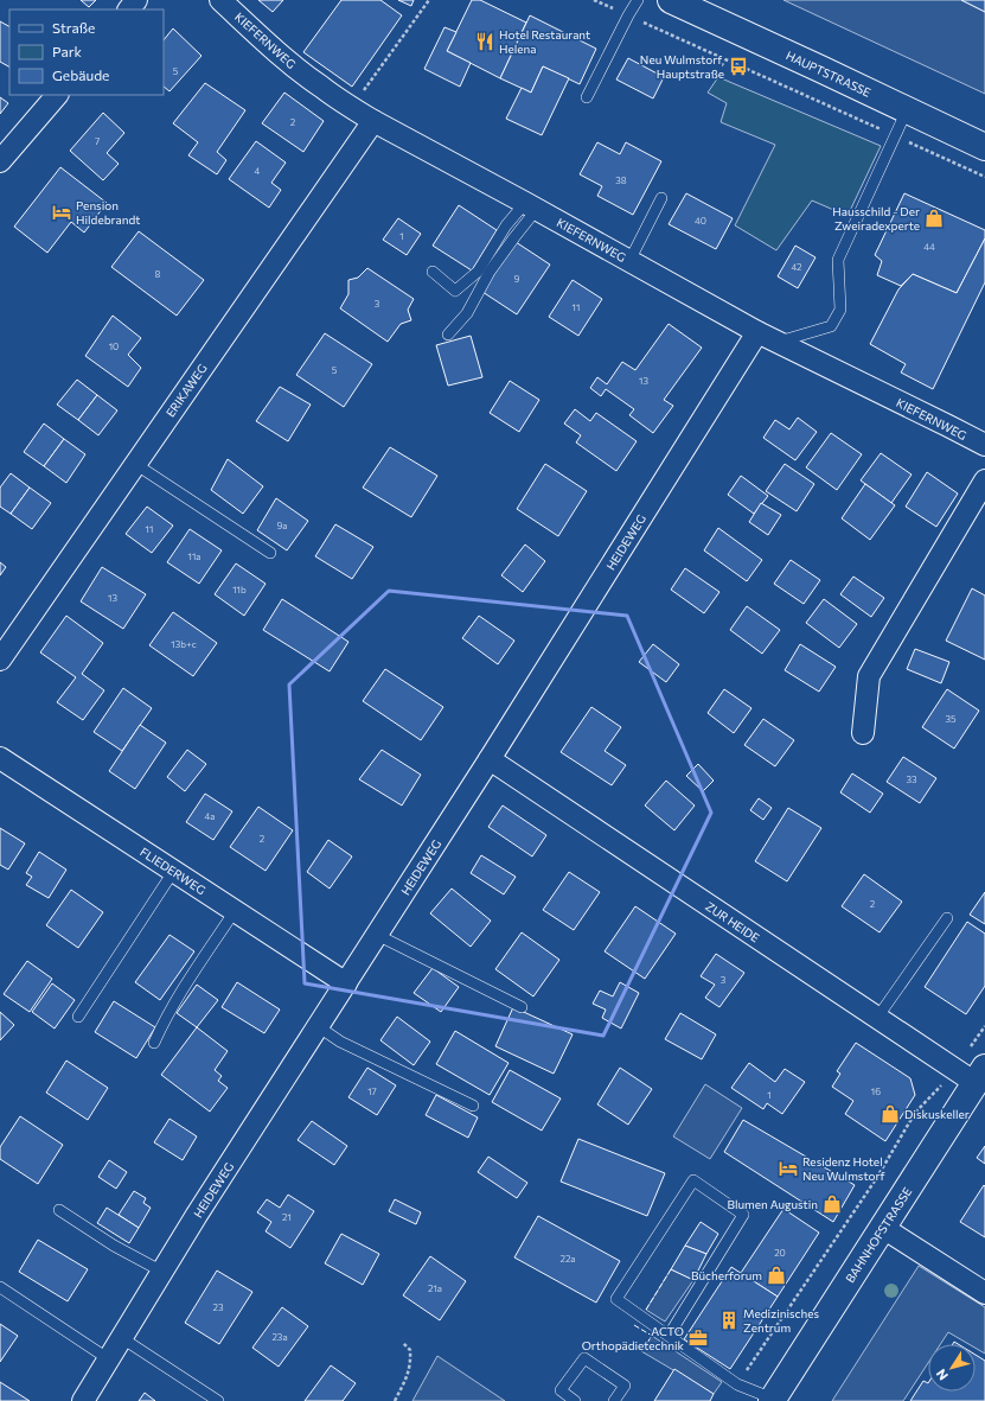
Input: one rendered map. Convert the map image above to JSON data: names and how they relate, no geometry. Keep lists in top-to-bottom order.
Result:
{
  "streets": {
    "street": [
      "KIEFERNWEG",
      "HAUPTSTRASSE",
      "ERIKAWEG",
      "HEIDEWEG",
      "FLIEDERWEG",
      "ZUR HEIDE",
      "BAHNHOFSTRASSE"
    ]
  },
  "crossings": [
    ["KIEFERNWEG", "ERIKAWEG"],
    ["KIEFERNWEG", "HEIDEWEG"],
    ["HEIDEWEG", "FLIEDERWEG"],
    ["HEIDEWEG", "ZUR HEIDE"],
    ["ZUR HEIDE", "BAHNHOFSTRASSE"]
  ],
  "places": {
    "restaurant": ["Hotel Restaurant Helena"],
    "bus stop": ["Neu Wulmstorf, Hauptstraße"],
    "hotel": ["Pension Hildebrandt", "Residenz Hotel Neu Wulmstorf"],
    "shop": [
      "Hausschild - Der Zweiradexperte",
      "Diskuskeller",
      "Blumen Augustin",
      "Bücherforum"
    ],
    "building": ["Medizinisches Zentrum"],
    "office": ["ACTO Orthopädietechnik"]
  },
  "house_numbers": [
    "5",
    "2",
    "7",
    "4",
    "38",
    "40",
    "1",
    "44",
    "42",
    "8",
    "9",
    "3",
    "11",
    "10",
    "5",
    "13",
    "9a",
    "11",
    "11a",
    "11b",
    "13",
    "13b+c",
    "35",
    "33",
    "4a",
    "2",
    "2",
    "3",
    "17",
    "16",
    "1",
    "21",
    "20",
    "22a",
    "21a",
    "23",
    "23a"
  ],
  "legend": ["Straße", "Park", "Gebäude"],
  "north": "bottom left"
}
